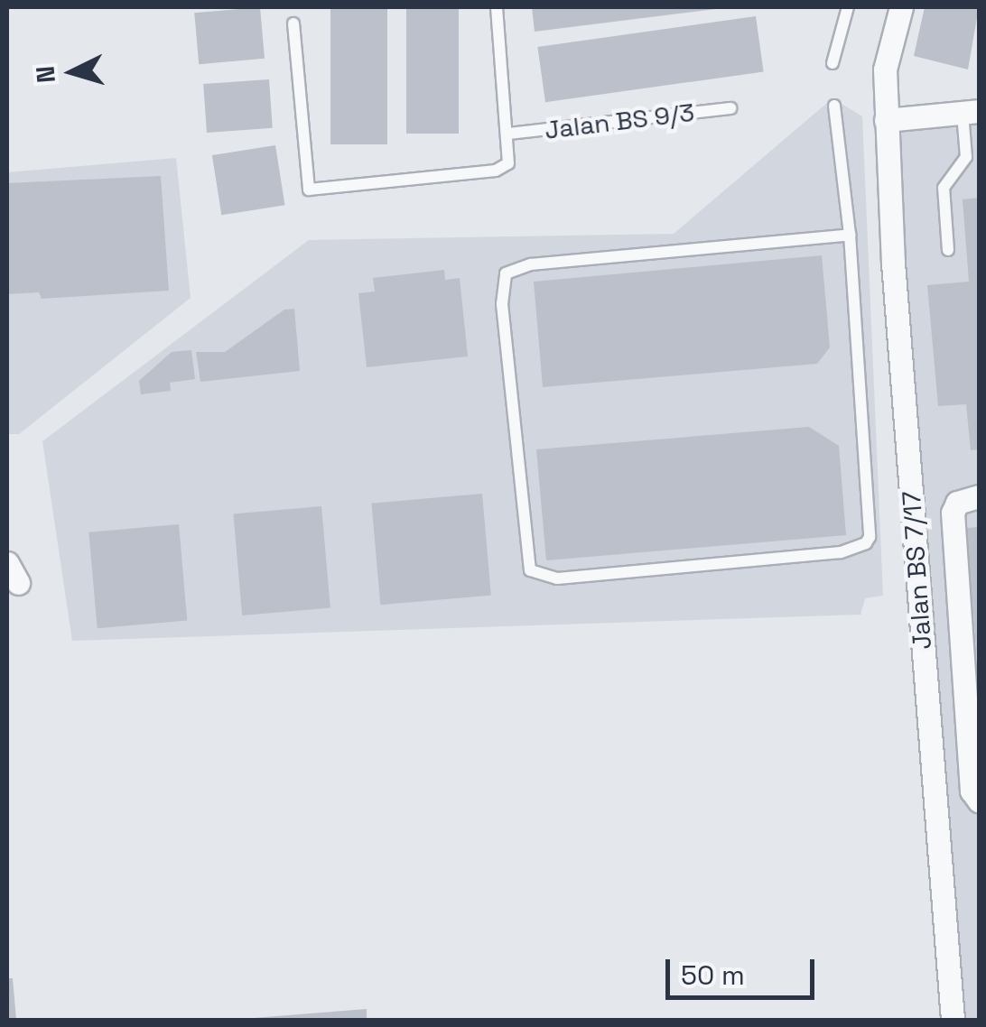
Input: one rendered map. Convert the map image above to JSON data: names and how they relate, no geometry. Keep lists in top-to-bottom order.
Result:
{
  "streets": {
    "street": ["Jalan BS 7/17"],
    "lane": ["Jalan BS 9/3"]
  },
  "scale_bar": "50 m",
  "north": "left"
}
